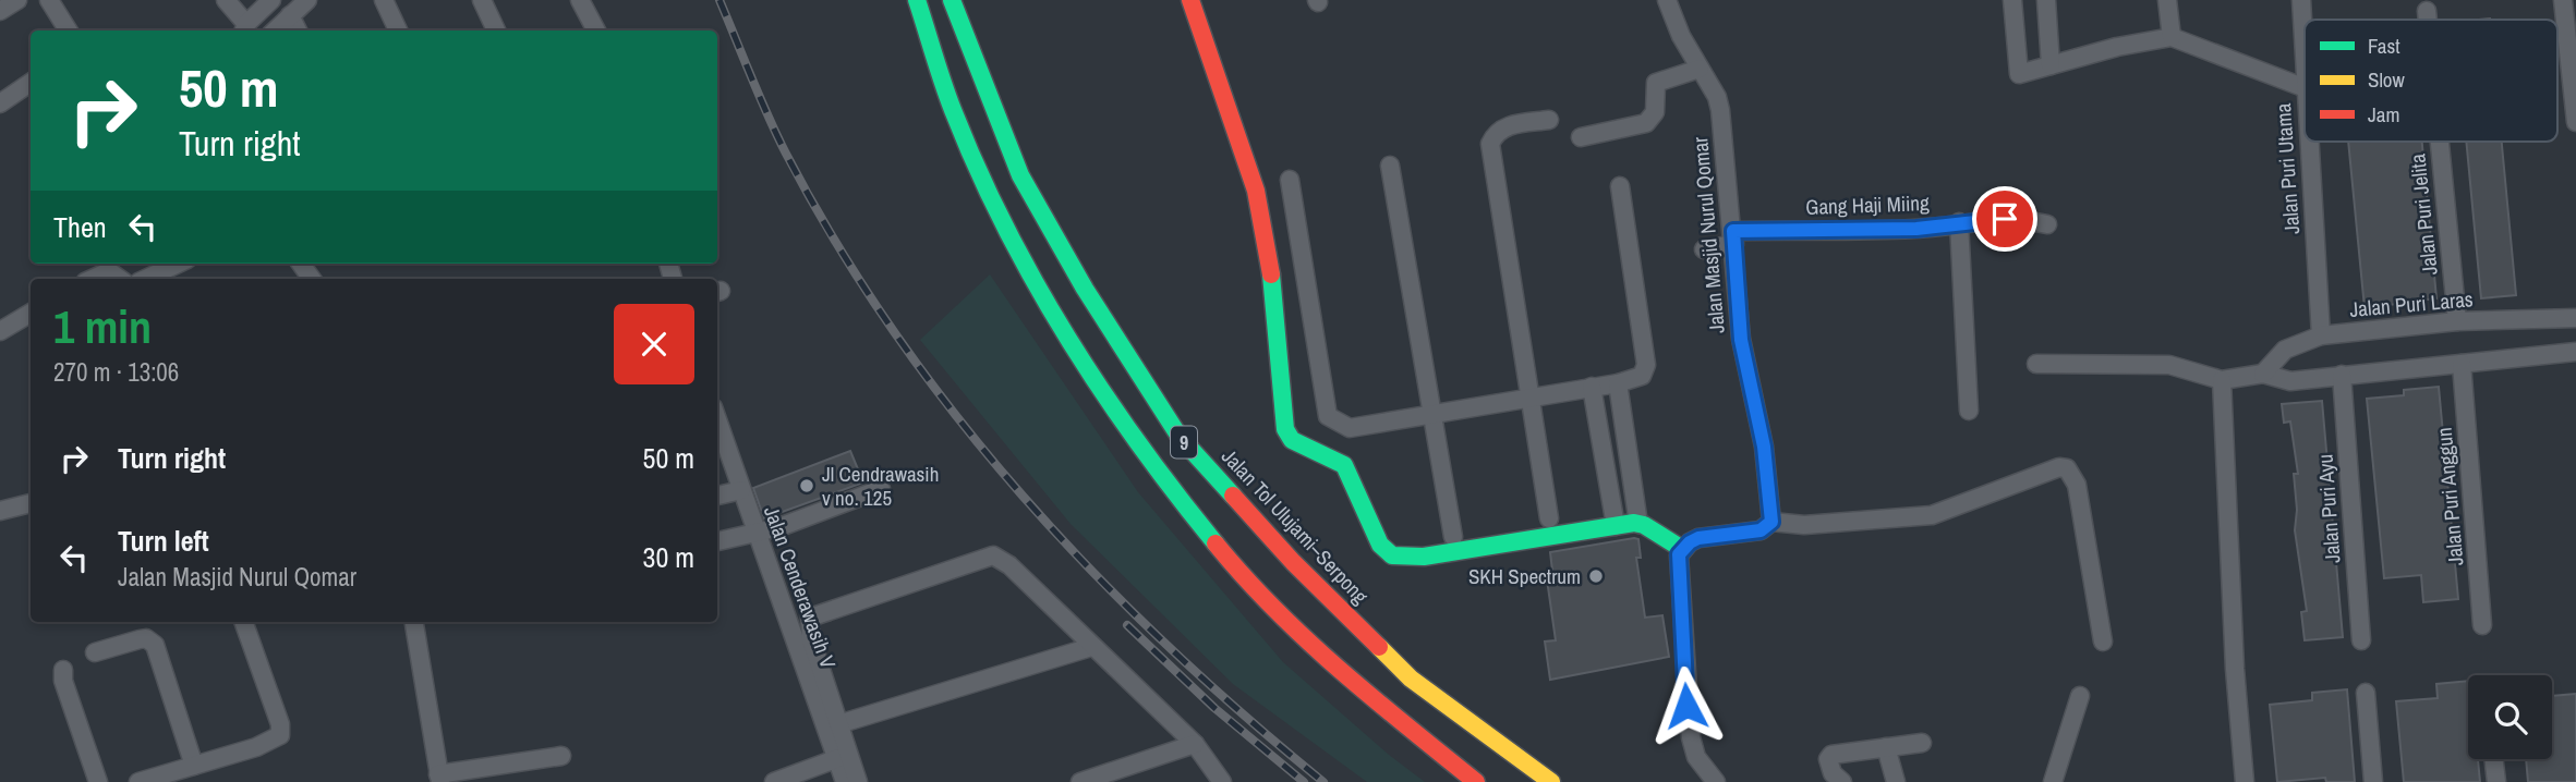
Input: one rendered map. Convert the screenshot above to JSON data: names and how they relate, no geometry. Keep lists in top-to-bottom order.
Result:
{
  "streets": {
    "main road": ["9", "Jalan Tol Ulujami–Serpong"],
    "street": [
      "Jalan Puri Utama",
      "Gang Haji Miing",
      "Jalan Puri Jelita",
      "Jalan Masjid Nurul Qomar",
      "Jalan Puri Laras",
      "Jalan Puri Anggun",
      "Jalan Puri Ayu",
      "Jalan Cenderawasih V"
    ]
  },
  "crossings": [
    ["Jalan Puri Utama", "Jalan Puri Laras"],
    ["Gang Haji Miing", "Jalan Masjid Nurul Qomar"],
    ["Jalan Puri Jelita", "Jalan Puri Laras"]
  ],
  "places": ["Jl Cendrawasih v no. 125", "SKH Spectrum"],
  "legend": ["Fast", "Slow", "Jam"],
  "page": {
    "turn": ["50 m", "Turn right"],
    "then": "Then",
    "heading": ["1 min", "270 m · 13:06"],
    "list": [
      {
        "name": "Turn right",
        "value": "50 m"
      },
      {
        "name": "Turn left",
        "note": "Jalan Masjid Nurul Qomar",
        "value": "30 m"
      }
    ]
  }
}
